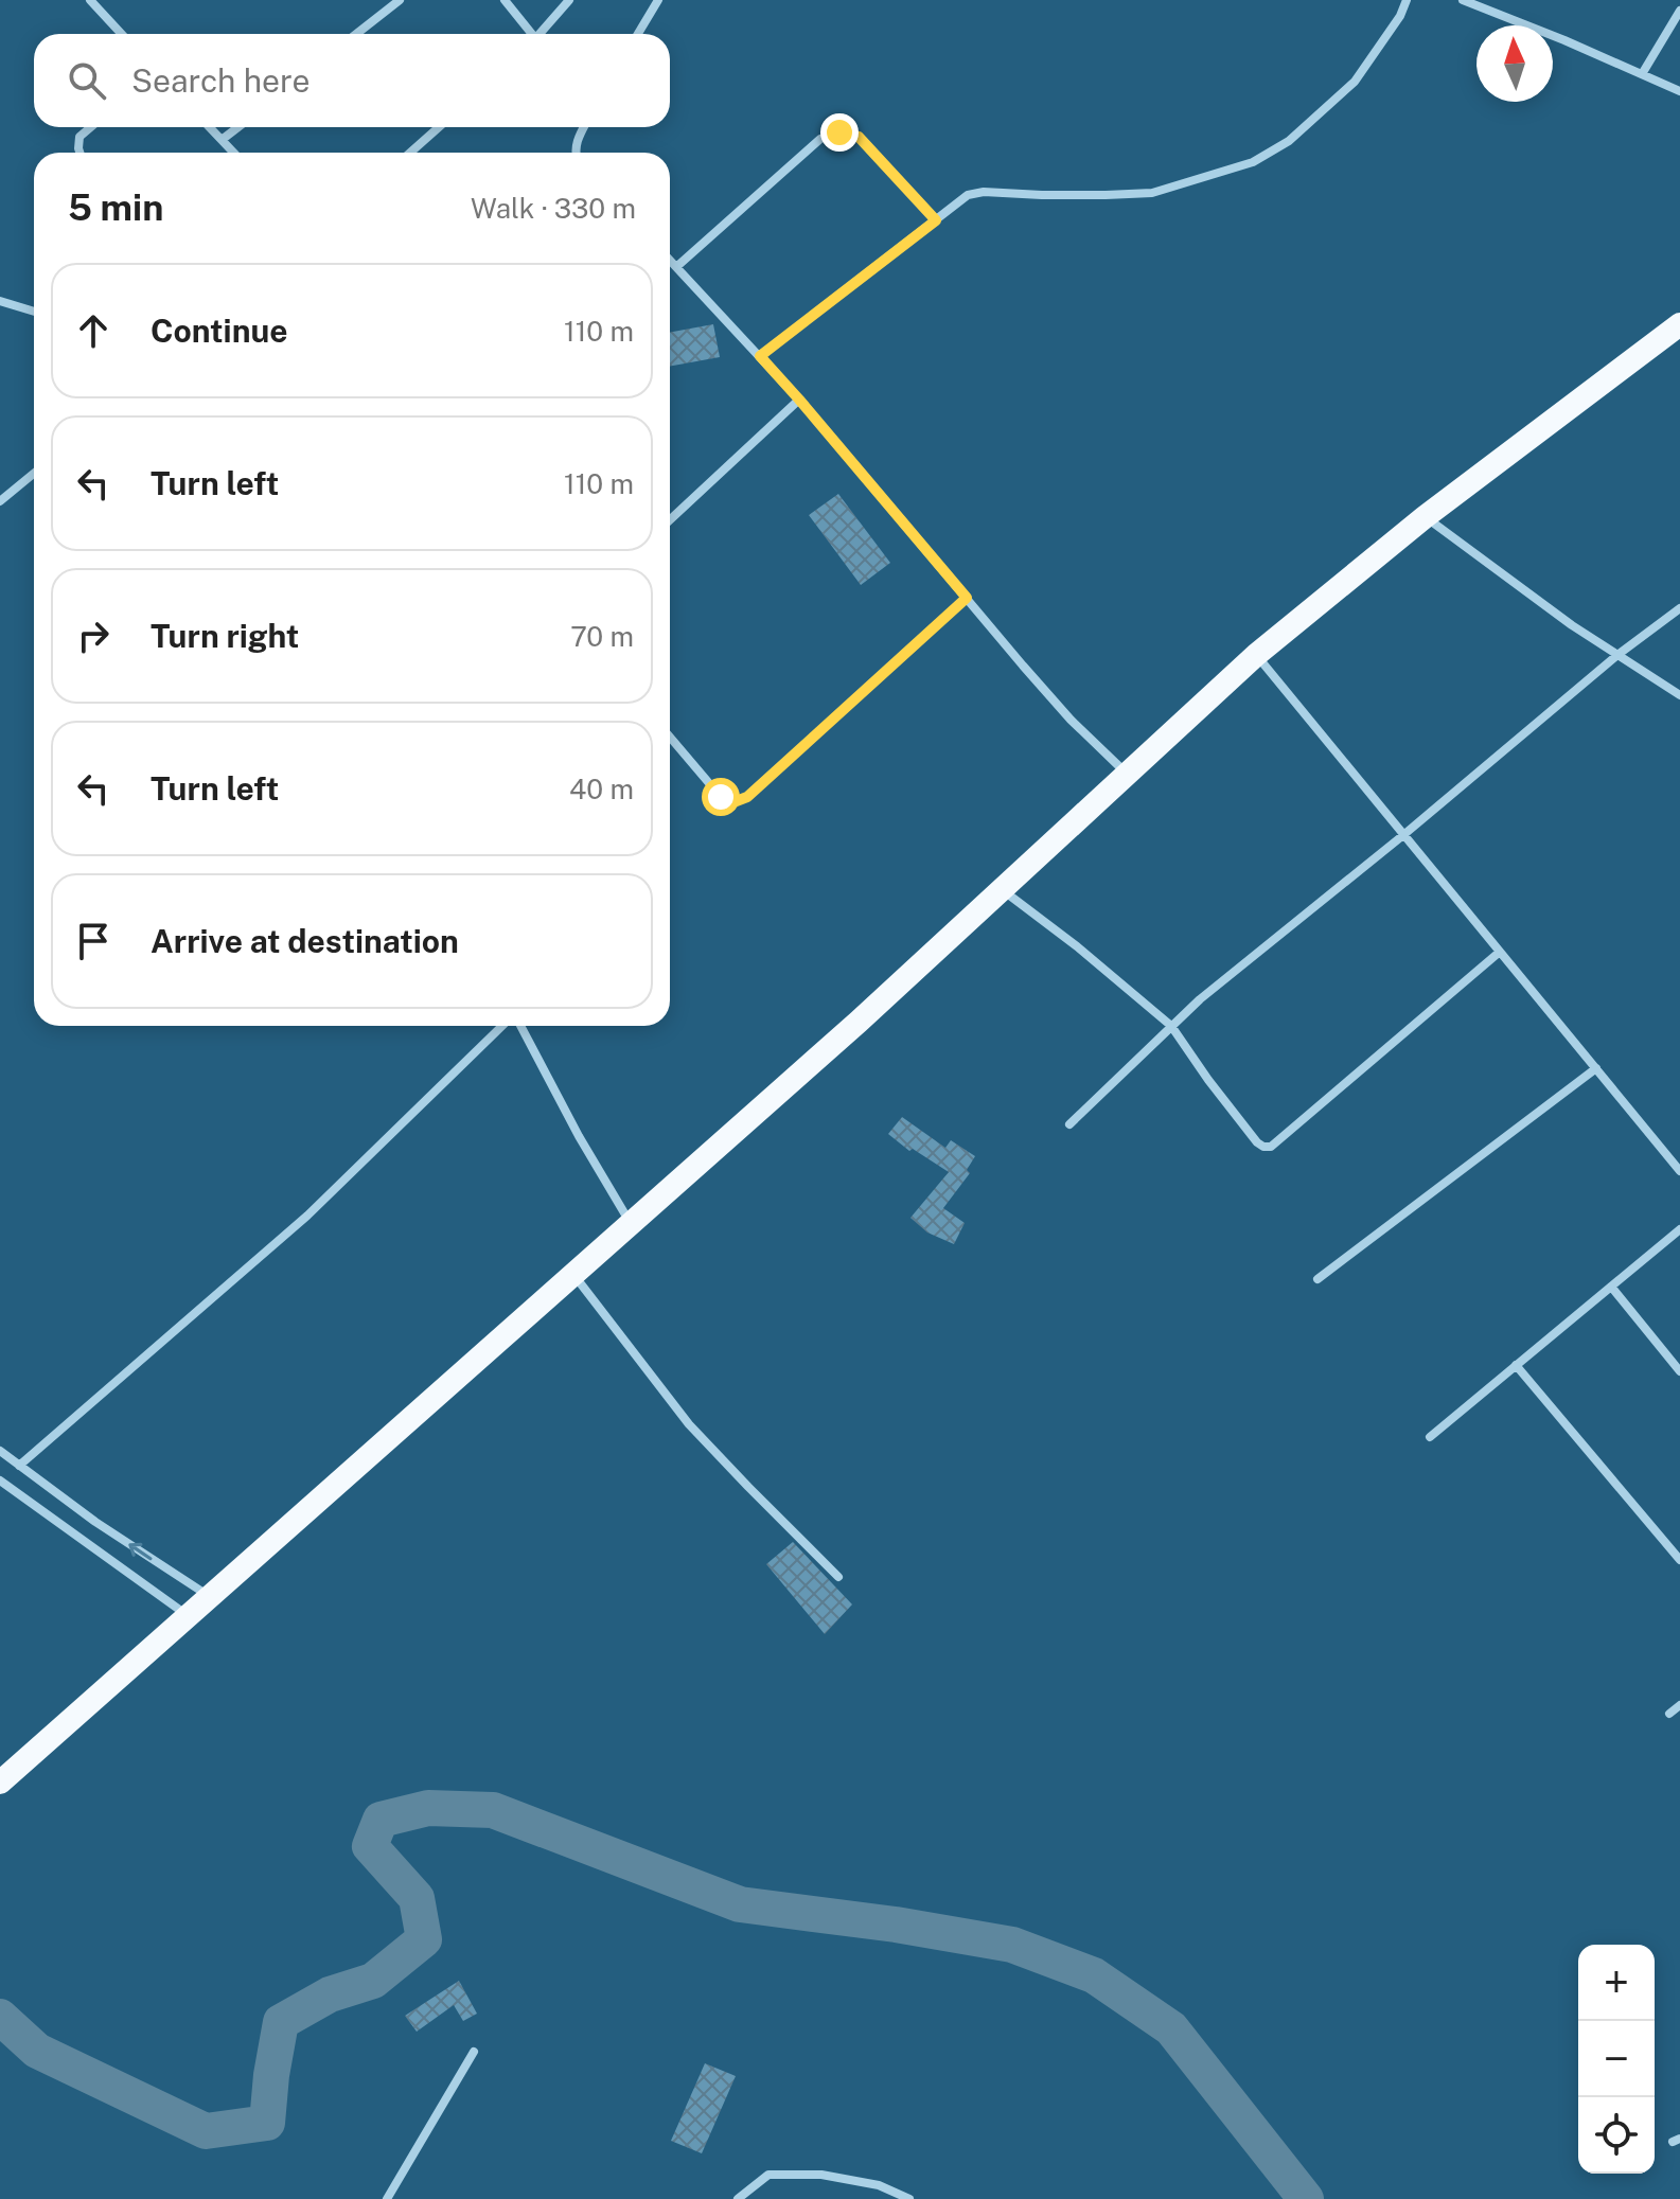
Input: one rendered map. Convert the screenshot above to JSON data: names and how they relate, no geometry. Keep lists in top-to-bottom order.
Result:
{
  "north": "top",
  "page": {
    "search": "Search here",
    "heading": ["5 min", "Walk · 330 m"],
    "list": [
      ["Continue", "110 m"],
      ["Turn left", "110 m"],
      ["Turn right", "70 m"],
      ["Turn left", "40 m"],
      "Arrive at destination"
    ],
    "map_buttons": ["+", "−"]
  }
}
